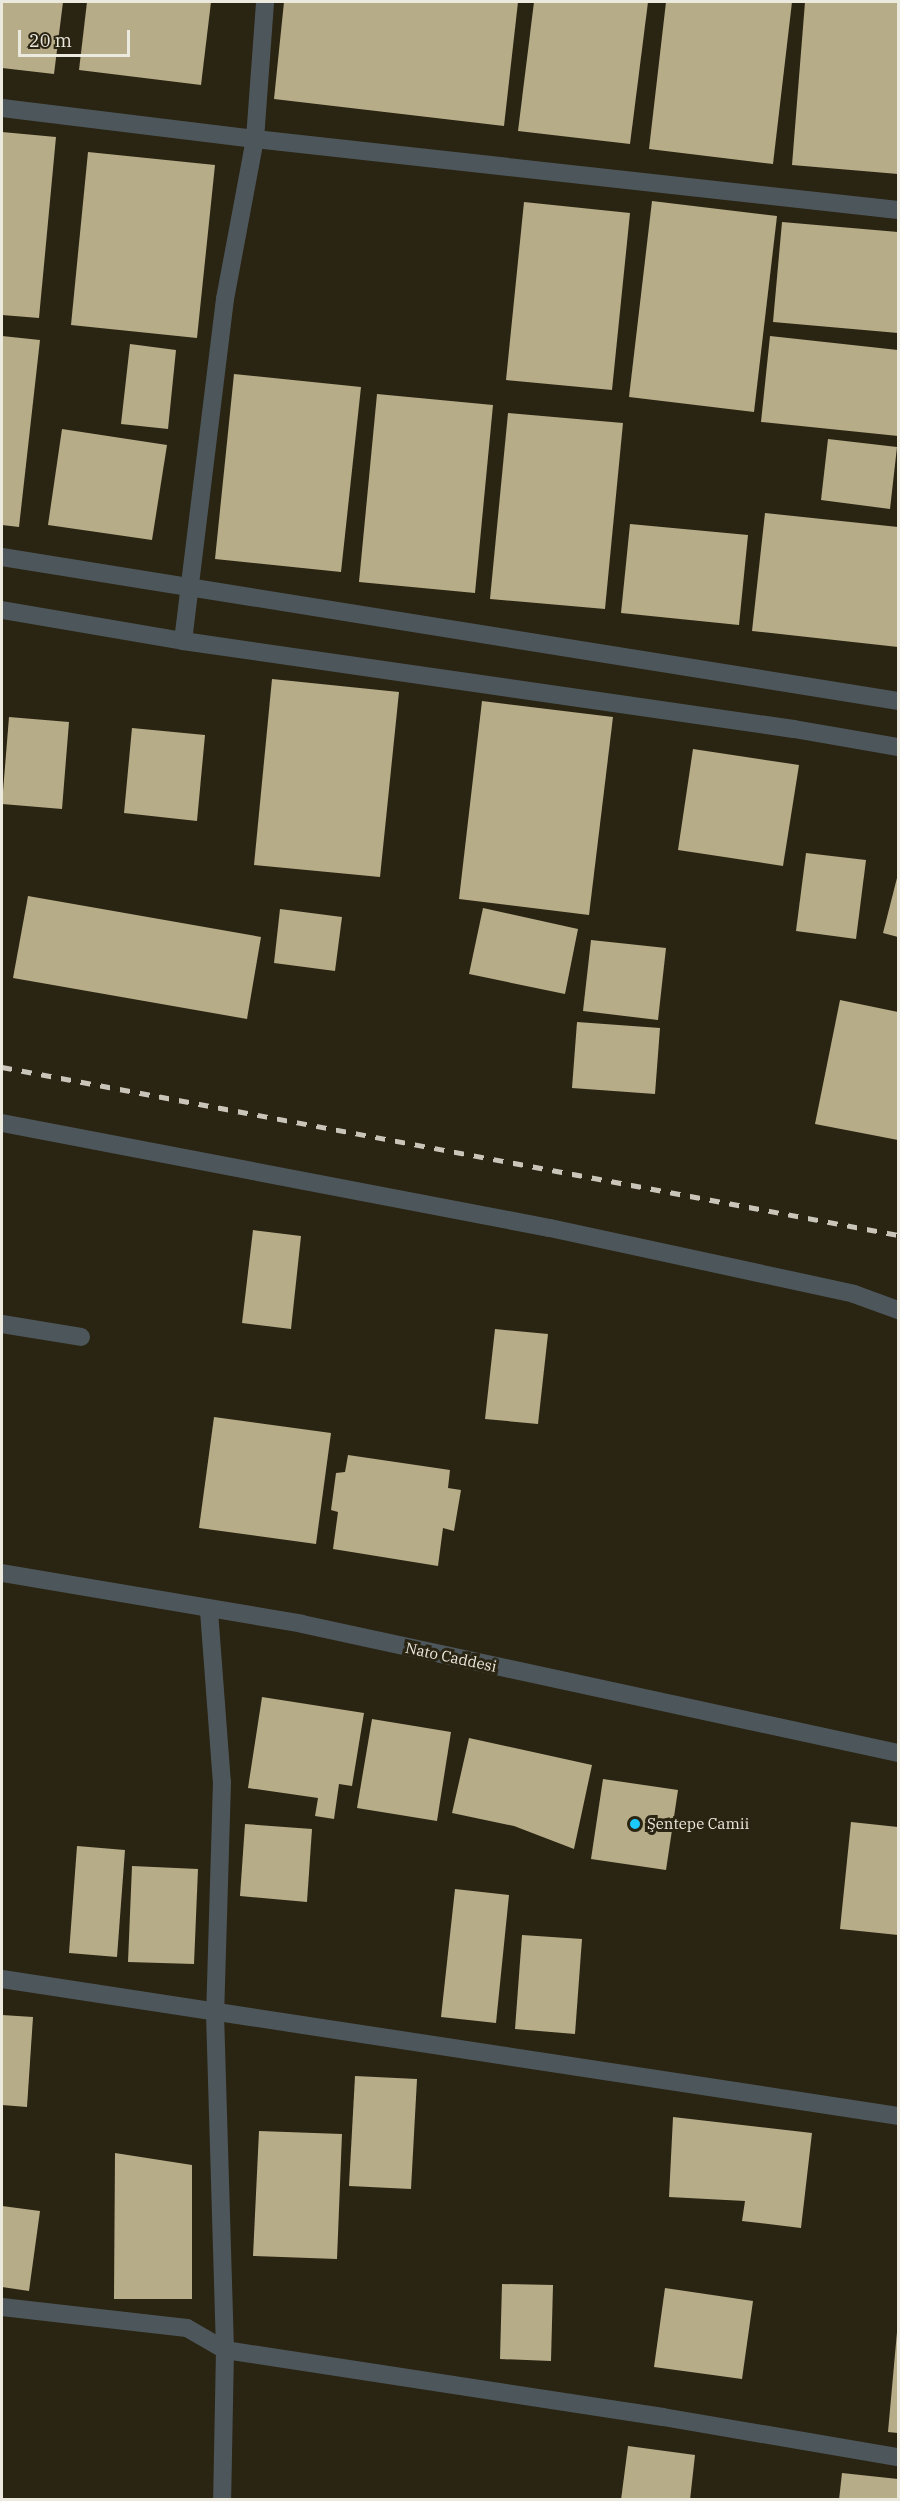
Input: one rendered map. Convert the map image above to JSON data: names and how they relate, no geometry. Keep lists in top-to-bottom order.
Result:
{
  "streets": {
    "street": ["Nato Caddesi"]
  },
  "places": ["Şentepe Camii"],
  "scale_bar": "20 m"
}
